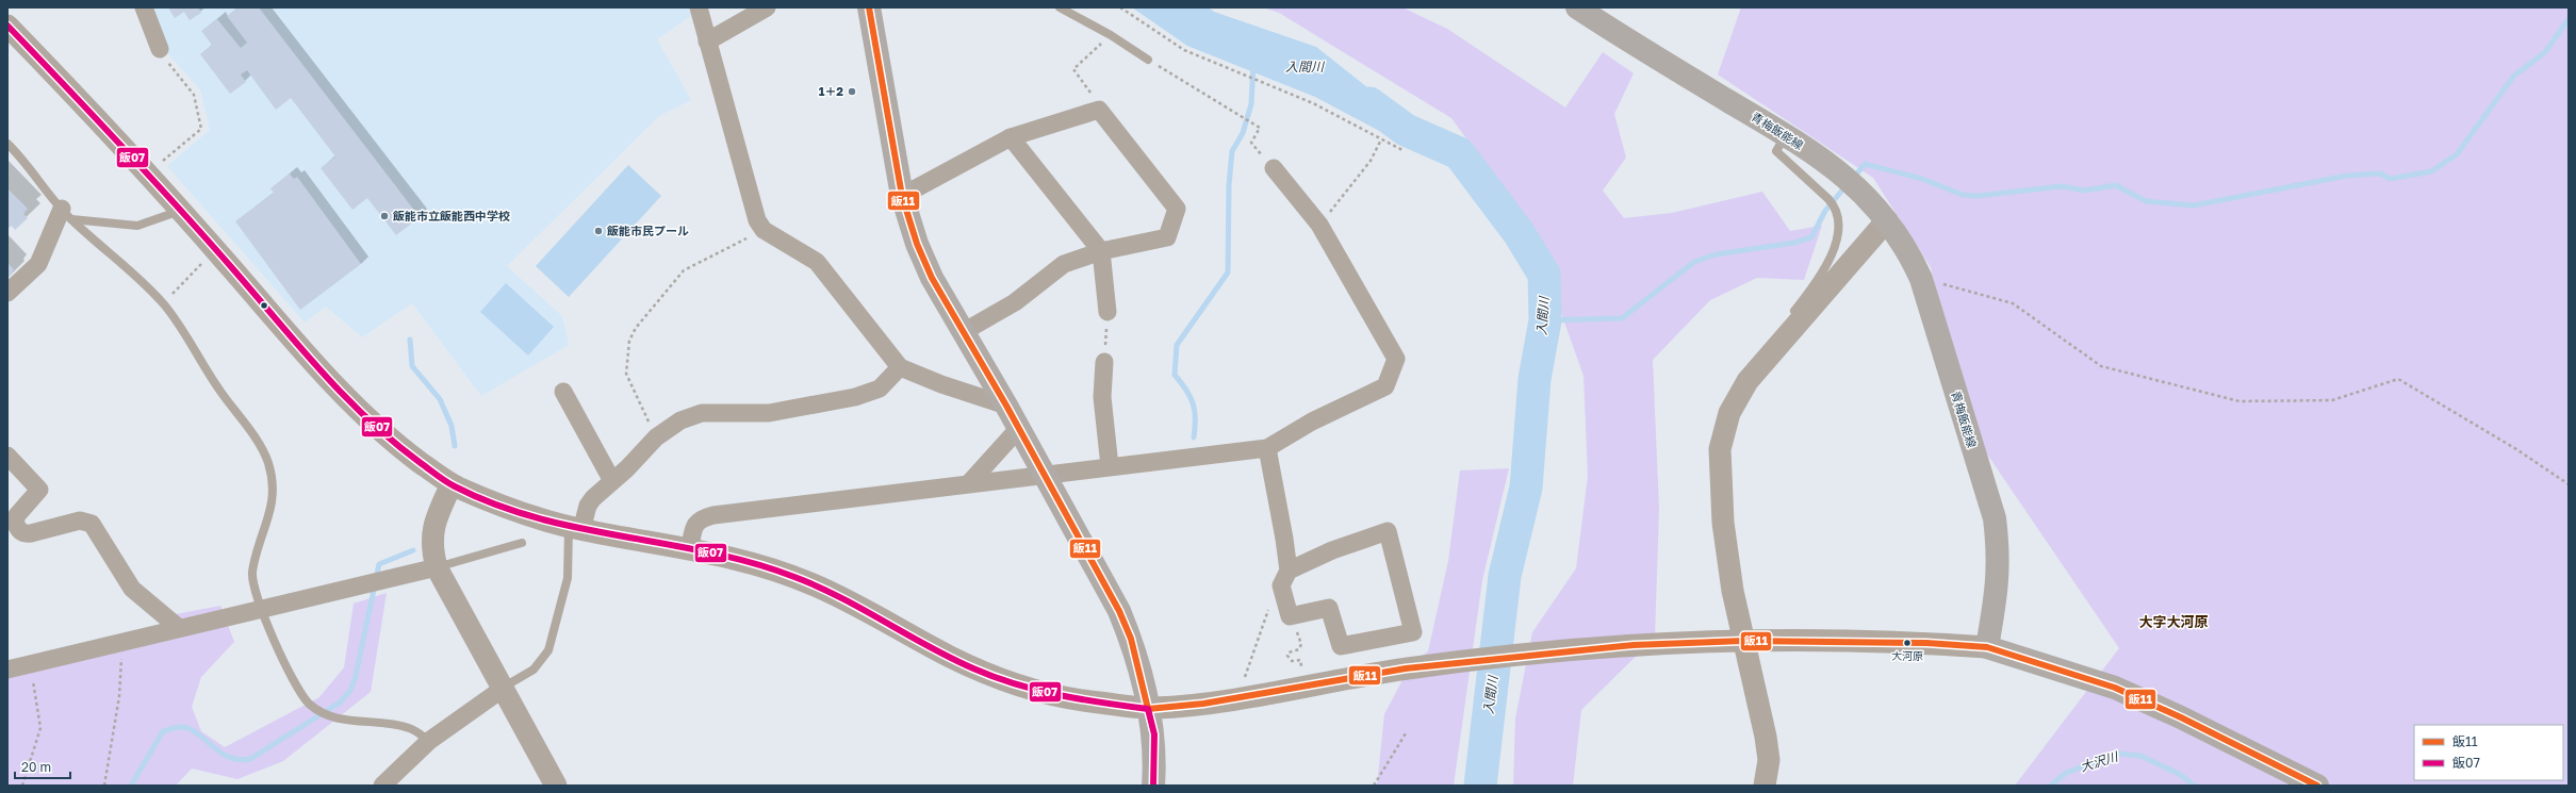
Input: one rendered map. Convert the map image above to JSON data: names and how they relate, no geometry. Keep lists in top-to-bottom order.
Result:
{
  "streets": {
    "main road": ["青梅飯能線"]
  },
  "districts": ["大字大河原"],
  "water": ["入間川", "大沢川"],
  "places": [
    "1＋2",
    "飯能市立飯能西中学校",
    "飯能市民プール",
    "大河原"
  ],
  "lines": ["transit line 飯11", "transit line 飯07"],
  "legend": ["飯11", "飯07"],
  "scale_bar": "20 m"
}
